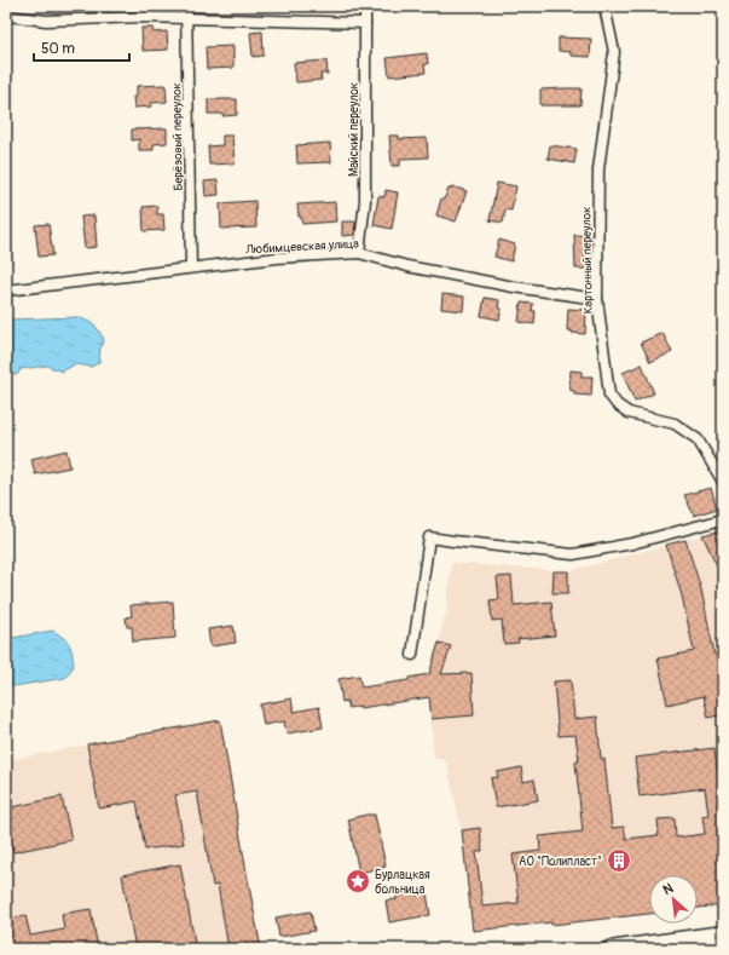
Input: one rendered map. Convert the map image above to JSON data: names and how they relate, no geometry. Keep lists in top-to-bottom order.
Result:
{
  "streets": {
    "street": [
      "Майский переулок",
      "Берёзовый переулок",
      "Любимцевская улица",
      "Картонный переулок"
    ]
  },
  "crossings": [
    ["Майский переулок", "Любимцевская улица"],
    ["Берёзовый переулок", "Любимцевская улица"],
    ["Любимцевская улица", "Картонный переулок"]
  ],
  "places": {
    "building": ["АО \"Полипласт\""],
    "place": ["Бурлацкая больница"]
  },
  "scale_bar": "50 m",
  "north": "top left"
}
